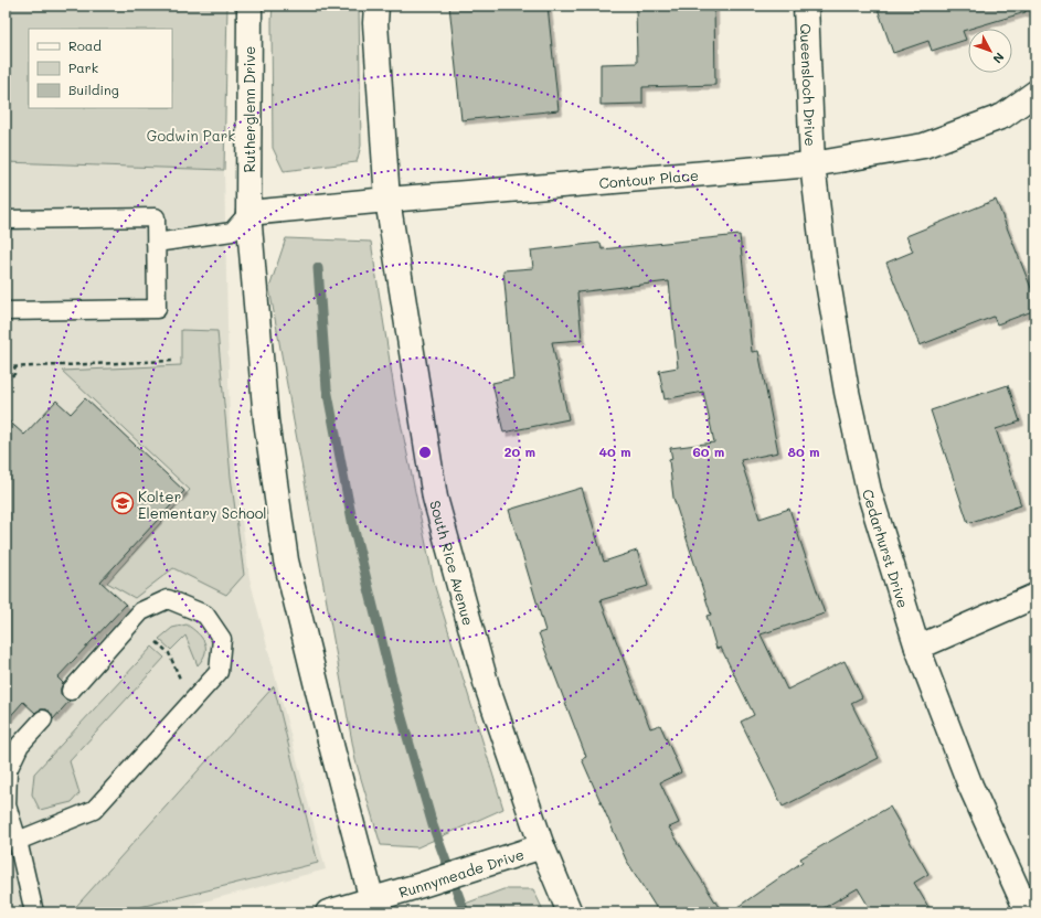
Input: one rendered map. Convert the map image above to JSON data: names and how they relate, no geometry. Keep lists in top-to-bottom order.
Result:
{
  "streets": {
    "street": [
      "Queensloch Drive",
      "Rutherglenn Drive",
      "Contour Place",
      "Cedarhurst Drive",
      "South Rice Avenue",
      "Runnymeade Drive"
    ]
  },
  "crossings": [
    ["Queensloch Drive", "Contour Place"],
    ["Queensloch Drive", "Cedarhurst Drive"],
    ["Rutherglenn Drive", "Contour Place"],
    ["Contour Place", "Cedarhurst Drive"],
    ["Contour Place", "South Rice Avenue"],
    ["South Rice Avenue", "Runnymeade Drive"]
  ],
  "parks": ["Godwin Park"],
  "places": {
    "school or university": ["Kolter Elementary School"]
  },
  "legend": ["Road", "Park", "Building"],
  "north": "bottom right",
  "rings": [
    "20 m",
    "40 m",
    "60 m",
    "80 m"
  ]
}
